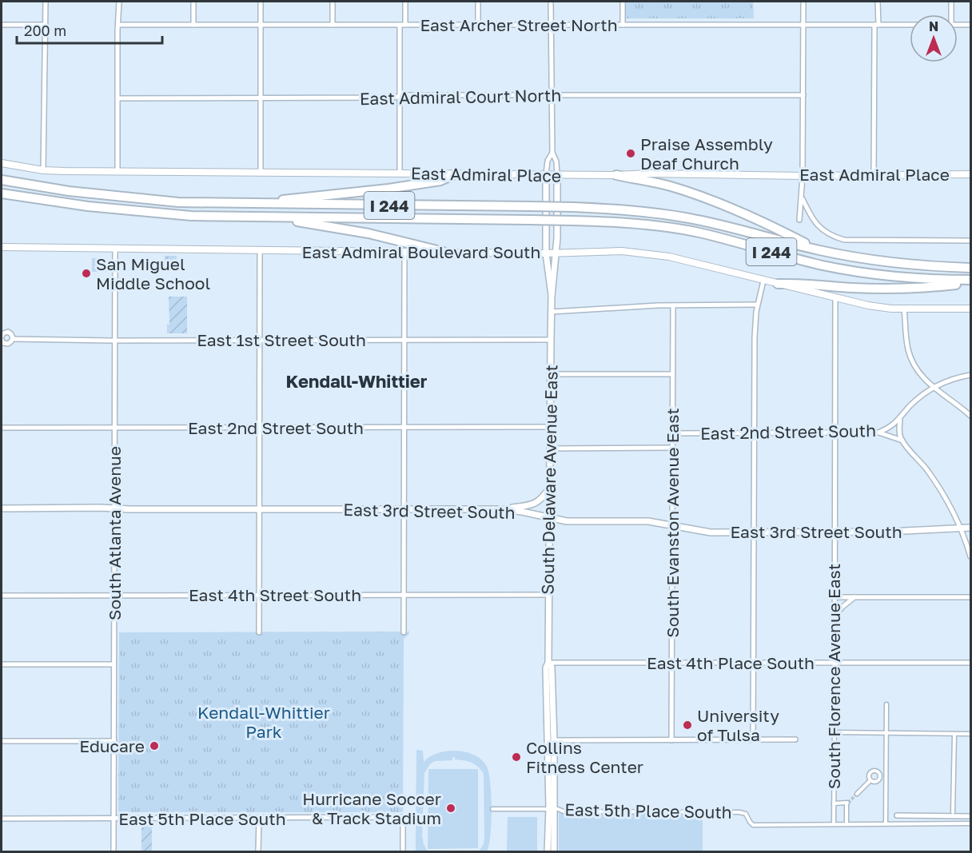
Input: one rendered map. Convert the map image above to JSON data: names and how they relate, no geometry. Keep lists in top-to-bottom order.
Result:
{
  "streets": {
    "highway": ["I 244"],
    "main road": ["East Admiral Place", "East Admiral Boulevard South"],
    "street": [
      "East Archer Street North",
      "East Admiral Court North",
      "East 1st Street South",
      "East 2nd Street South",
      "South Delaware Avenue East",
      "East 3rd Street South",
      "South Evanston Avenue East",
      "South Atlanta Avenue",
      "East 4th Street South",
      "East 4th Place South",
      "South Florence Avenue East",
      "East 5th Place South"
    ]
  },
  "crossings": [
    ["East Admiral Place", "South Delaware Avenue East"],
    ["East Admiral Boulevard South", "South Delaware Avenue East"],
    ["East Admiral Boulevard South", "South Atlanta Avenue"],
    ["East Admiral Boulevard South", "South Florence Avenue East"],
    ["East 1st Street South", "South Delaware Avenue East"],
    ["East 1st Street South", "South Atlanta Avenue"],
    ["East 2nd Street South", "South Delaware Avenue East"],
    ["East 2nd Street South", "South Evanston Avenue East"],
    ["East 2nd Street South", "South Atlanta Avenue"],
    ["East 2nd Street South", "South Florence Avenue East"],
    ["South Delaware Avenue East", "East 3rd Street South"],
    ["South Delaware Avenue East", "East 4th Street South"],
    ["South Delaware Avenue East", "East 4th Place South"],
    ["South Delaware Avenue East", "East 5th Place South"],
    ["East 3rd Street South", "South Evanston Avenue East"],
    ["East 3rd Street South", "South Atlanta Avenue"],
    ["East 3rd Street South", "South Florence Avenue East"],
    ["South Evanston Avenue East", "East 4th Place South"],
    ["South Atlanta Avenue", "East 4th Street South"],
    ["South Atlanta Avenue", "East 5th Place South"],
    ["East 4th Place South", "South Florence Avenue East"],
    ["South Florence Avenue East", "East 5th Place South"]
  ],
  "districts": ["Kendall-Whittier"],
  "parks": ["Kendall-Whittier Park"],
  "places": [
    "Praise Assembly Deaf Church",
    "San Miguel Middle School",
    "University of Tulsa",
    "Educare",
    "Collins Fitness Center",
    "Hurricane Soccer & Track Stadium"
  ],
  "scale_bar": "200 m",
  "north": "top"
}
